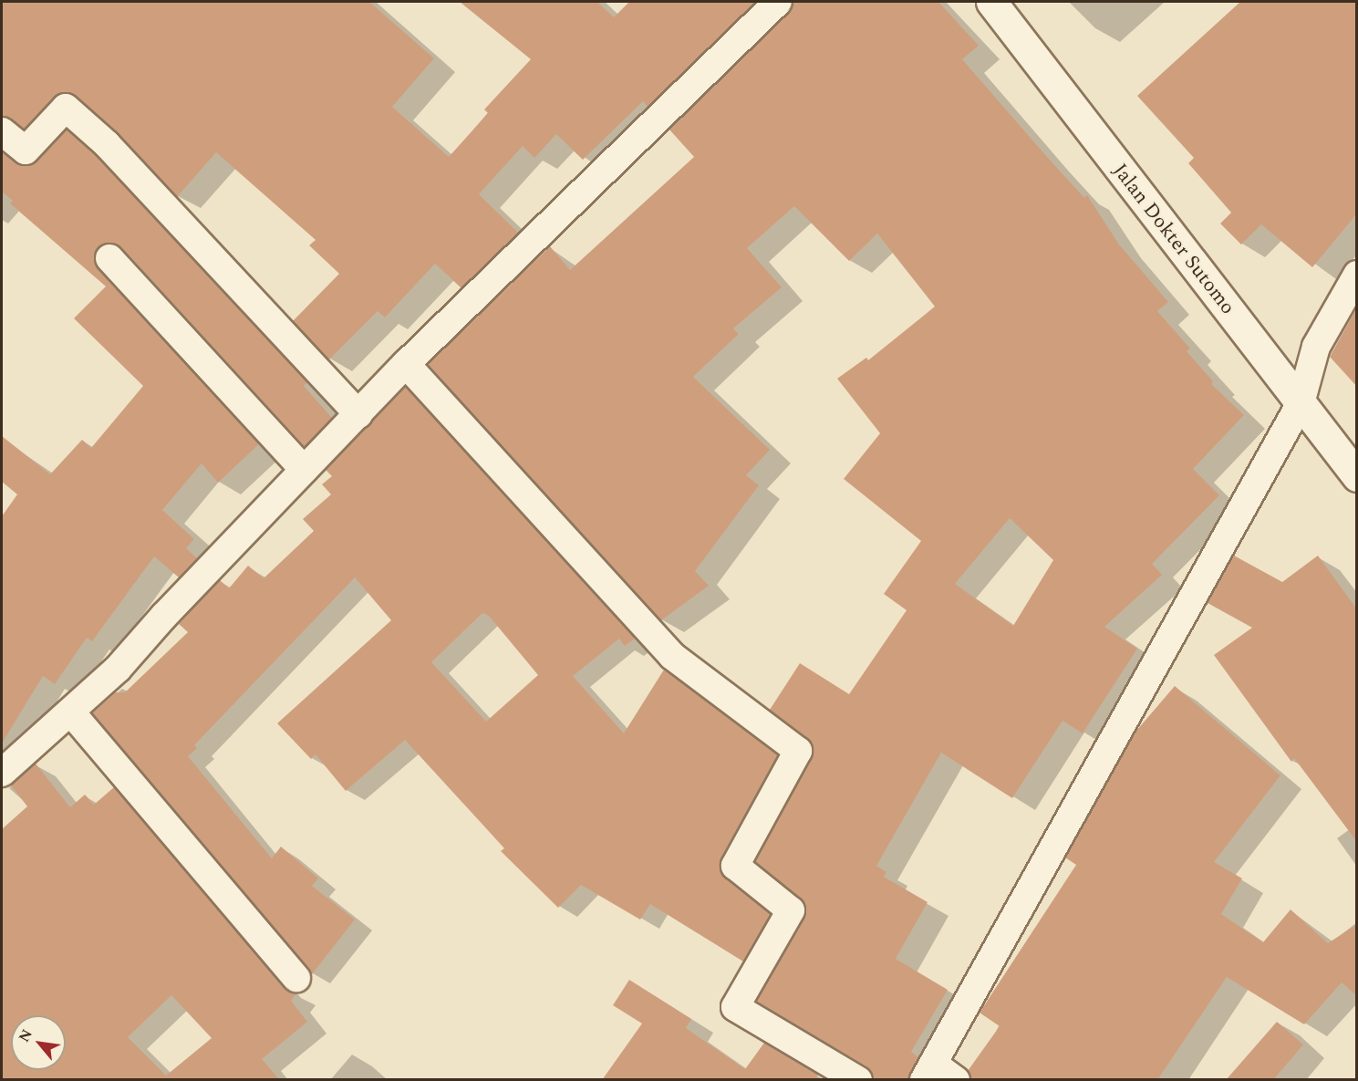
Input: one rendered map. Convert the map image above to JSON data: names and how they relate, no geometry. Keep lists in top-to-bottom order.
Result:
{
  "streets": {
    "main road": ["Jalan Dokter Sutomo"]
  },
  "north": "top left"
}
